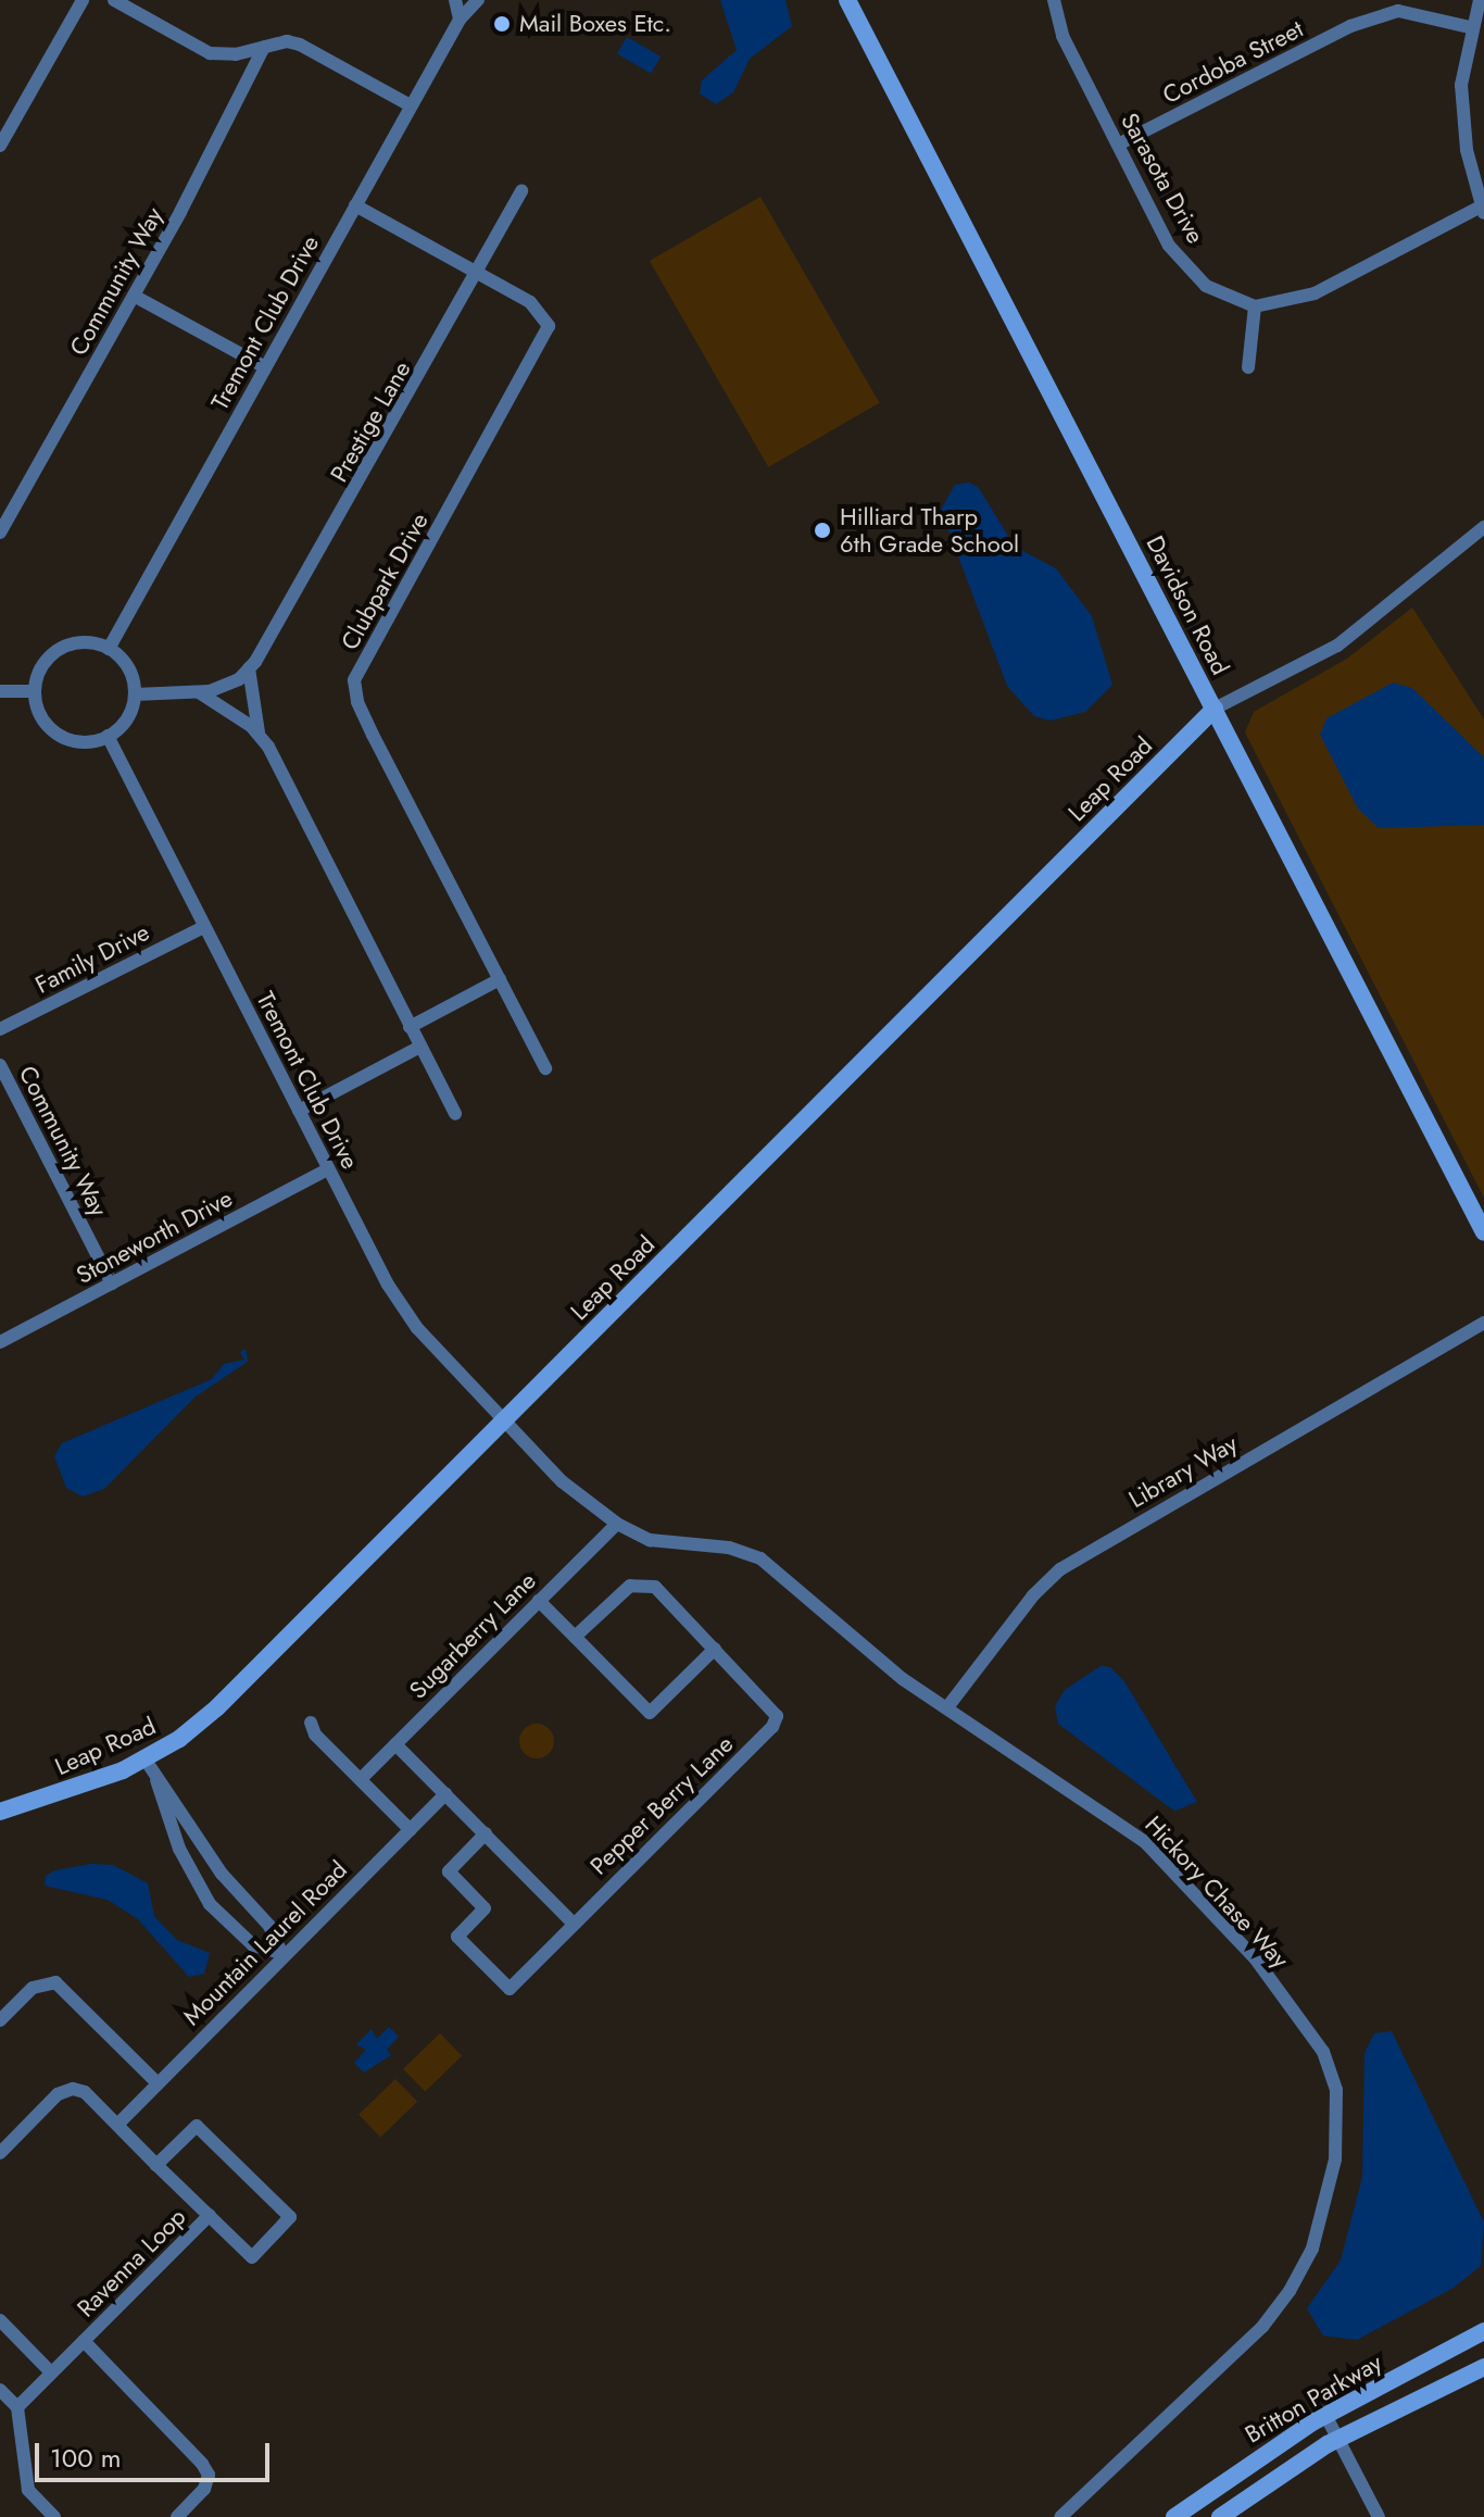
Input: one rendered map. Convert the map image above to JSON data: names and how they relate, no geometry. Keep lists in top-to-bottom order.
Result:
{
  "streets": {
    "main road": ["Davidson Road", "Leap Road", "Britton Parkway"],
    "street": [
      "Cordoba Street",
      "Sarasota Drive",
      "Community Way",
      "Tremont Club Drive",
      "Prestige Lane",
      "Clubpark Drive",
      "Family Drive",
      "Stoneworth Drive",
      "Library Way",
      "Sugarberry Lane",
      "Pepper Berry Lane",
      "Hickory Chase Way",
      "Mountain Laurel Road",
      "Ravenna Loop"
    ]
  },
  "crossings": [
    ["Cordoba Street", "Sarasota Drive"],
    ["Community Way", "Stoneworth Drive"],
    ["Tremont Club Drive", "Clubpark Drive"],
    ["Tremont Club Drive", "Leap Road"],
    ["Tremont Club Drive", "Family Drive"],
    ["Tremont Club Drive", "Stoneworth Drive"],
    ["Tremont Club Drive", "Hickory Chase Way"],
    ["Prestige Lane", "Clubpark Drive"],
    ["Davidson Road", "Leap Road"],
    ["Leap Road", "Hickory Chase Way"],
    ["Library Way", "Hickory Chase Way"],
    ["Sugarberry Lane", "Hickory Chase Way"]
  ],
  "places": ["Mail Boxes Etc.", "Hilliard Tharp 6th Grade School"],
  "scale_bar": "100 m"
}
